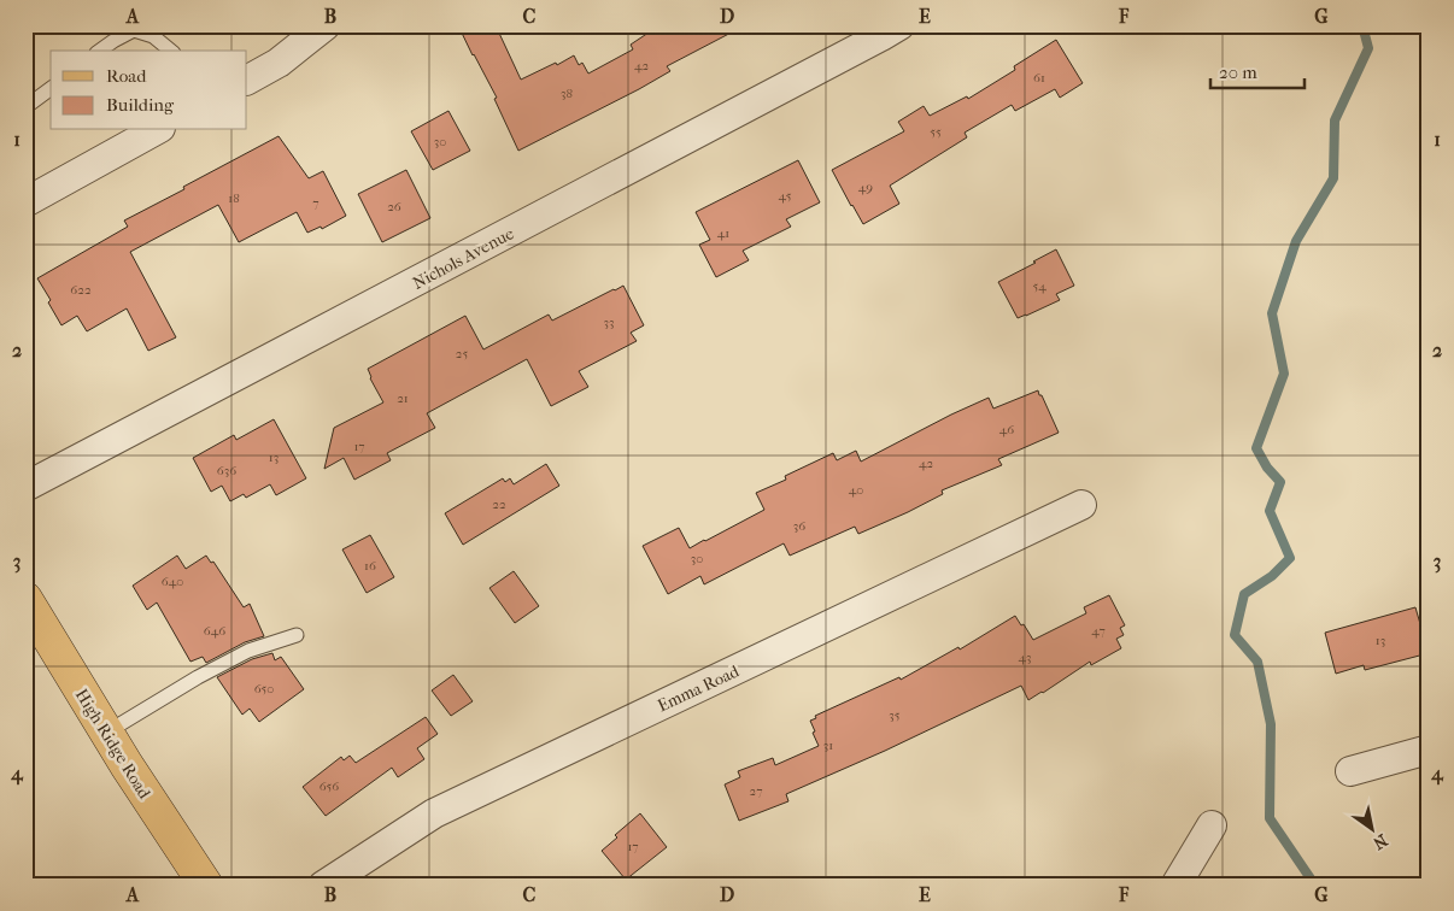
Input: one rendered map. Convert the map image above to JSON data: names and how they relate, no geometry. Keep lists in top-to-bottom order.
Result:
{
  "streets": {
    "main road": ["High Ridge Road"],
    "street": ["Nichols Avenue", "Emma Road"]
  },
  "house_numbers": [
    "42",
    "61",
    "38",
    "55",
    "30",
    "49",
    "45",
    "18",
    "7",
    "26",
    "41",
    "54",
    "622",
    "33",
    "25",
    "21",
    "46",
    "17",
    "13",
    "42",
    "636",
    "40",
    "22",
    "36",
    "30",
    "16",
    "640",
    "646",
    "47",
    "13",
    "43",
    "650",
    "35",
    "31",
    "656",
    "27",
    "17"
  ],
  "legend": ["Road", "Building"],
  "scale_bar": "20 m",
  "north": "bottom right",
  "grid": {
    "columns": [
      "A",
      "B",
      "C",
      "D",
      "E",
      "F",
      "G"
    ],
    "rows": [
      "1",
      "2",
      "3",
      "4"
    ]
  }
}
